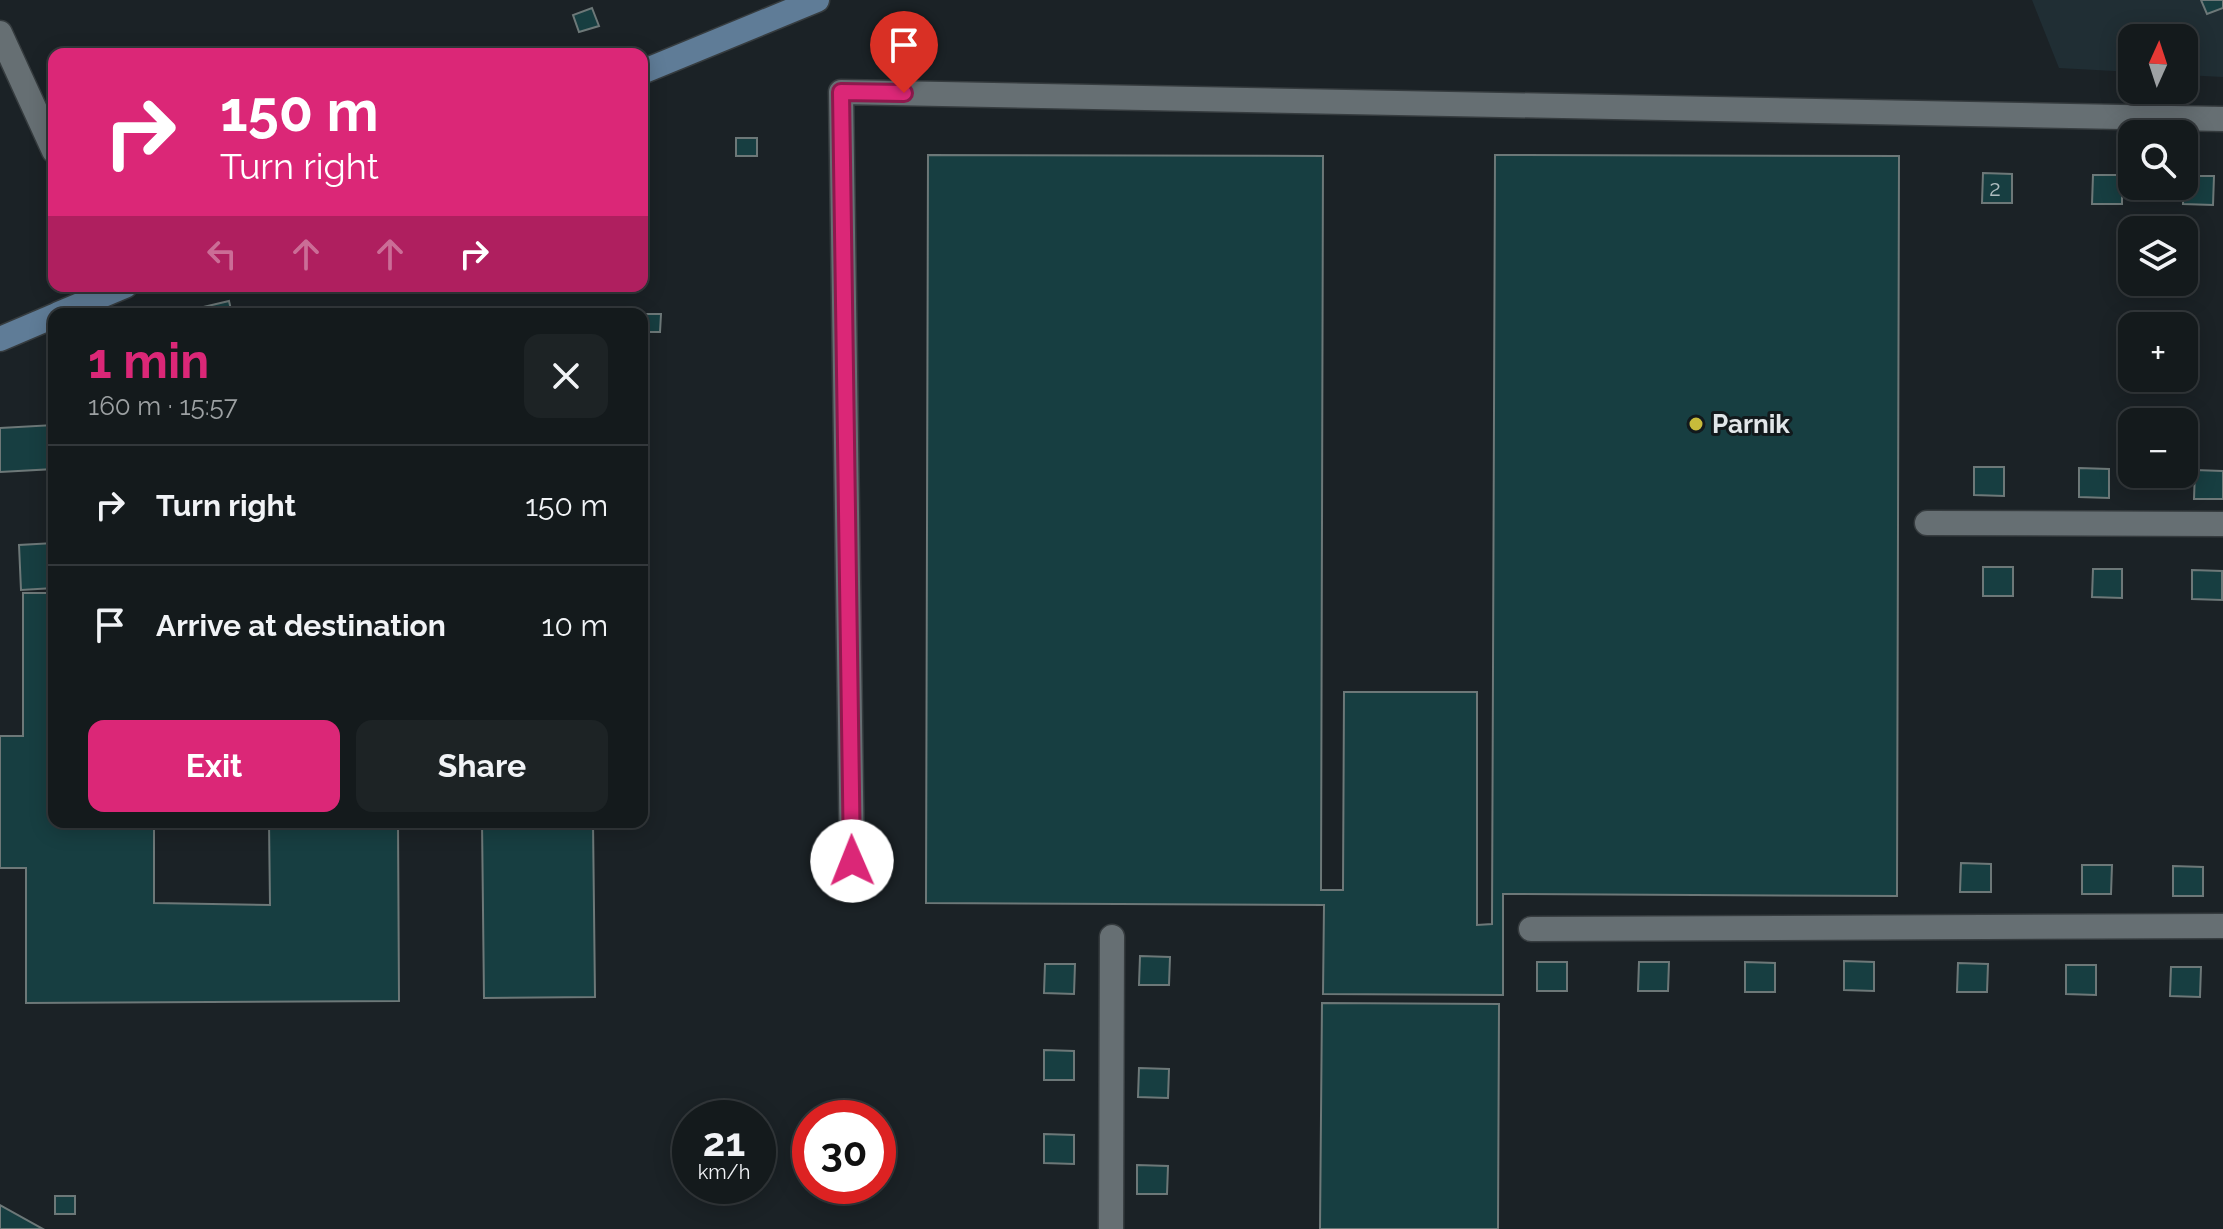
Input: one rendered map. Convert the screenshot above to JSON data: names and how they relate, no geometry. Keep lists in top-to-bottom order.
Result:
{
  "places": ["Parnik"],
  "house_numbers": ["2"],
  "north": "top",
  "page": {
    "map_buttons": ["+", "−"],
    "turn": ["150 m", "Turn right"],
    "heading": ["1 min", "160 m · 15:57"],
    "list": [
      {
        "name": "Turn right",
        "value": "150 m"
      },
      {
        "name": "Arrive at destination",
        "value": "10 m"
      }
    ],
    "buttons": ["Exit", "Share"],
    "speed": "21 km/h",
    "limit": "30"
  }
}
